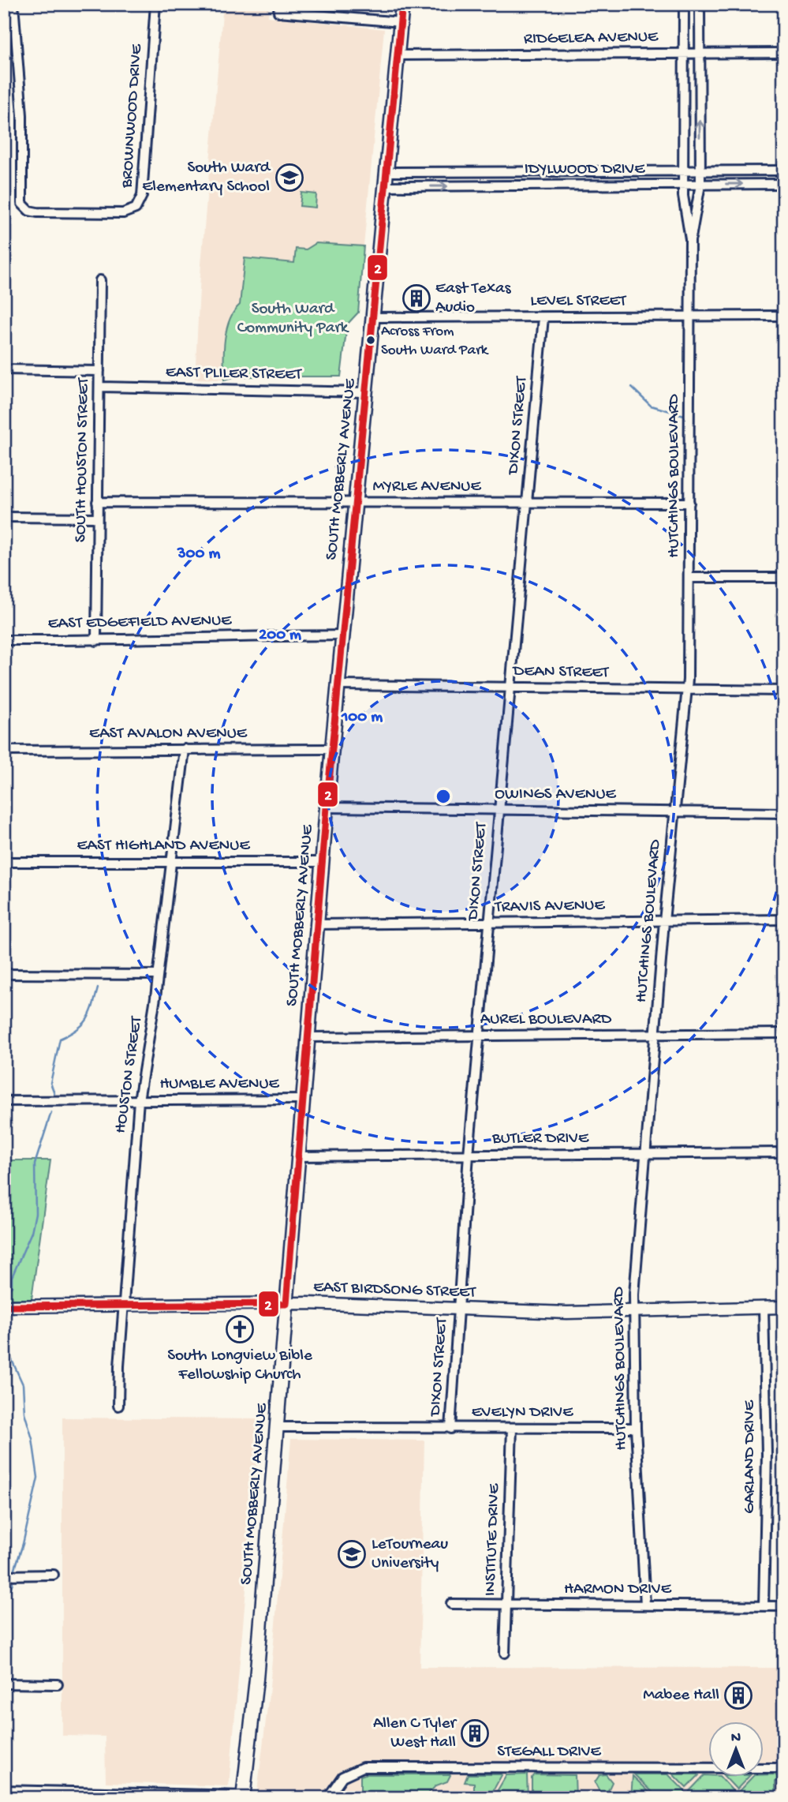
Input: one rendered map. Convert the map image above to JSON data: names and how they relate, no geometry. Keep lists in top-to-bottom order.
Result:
{
  "streets": {
    "main road": ["SOUTH MOBBERLY AVENUE"],
    "street": [
      "RIDGELEA AVENUE",
      "BROWNWOOD DRIVE",
      "IDYLWOOD DRIVE",
      "LEVEL STREET",
      "EAST PLILER STREET",
      "DIXON STREET",
      "SOUTH HOUSTON STREET",
      "HUTCHINGS BOULEVARD",
      "MYRLE AVENUE",
      "EAST EDGEFIELD AVENUE",
      "DEAN STREET",
      "EAST AVALON AVENUE",
      "OWINGS AVENUE",
      "EAST HIGHLAND AVENUE",
      "TRAVIS AVENUE",
      "AUREL BOULEVARD",
      "HOUSTON STREET",
      "HUMBLE AVENUE",
      "BUTLER DRIVE",
      "EAST BIRDSONG STREET",
      "EVELYN DRIVE",
      "GARLAND DRIVE",
      "INSTITUTE DRIVE",
      "HARMON DRIVE",
      "STEGALL DRIVE"
    ]
  },
  "crossings": [
    ["RIDGELEA AVENUE", "SOUTH MOBBERLY AVENUE"],
    ["RIDGELEA AVENUE", "HUTCHINGS BOULEVARD"],
    ["IDYLWOOD DRIVE", "SOUTH MOBBERLY AVENUE"],
    ["IDYLWOOD DRIVE", "HUTCHINGS BOULEVARD"],
    ["LEVEL STREET", "DIXON STREET"],
    ["LEVEL STREET", "SOUTH MOBBERLY AVENUE"],
    ["LEVEL STREET", "HUTCHINGS BOULEVARD"],
    ["EAST PLILER STREET", "SOUTH HOUSTON STREET"],
    ["EAST PLILER STREET", "SOUTH MOBBERLY AVENUE"],
    ["DIXON STREET", "MYRLE AVENUE"],
    ["DIXON STREET", "DEAN STREET"],
    ["DIXON STREET", "OWINGS AVENUE"],
    ["DIXON STREET", "TRAVIS AVENUE"],
    ["DIXON STREET", "AUREL BOULEVARD"],
    ["DIXON STREET", "BUTLER DRIVE"],
    ["DIXON STREET", "EAST BIRDSONG STREET"],
    ["DIXON STREET", "EVELYN DRIVE"],
    ["SOUTH HOUSTON STREET", "MYRLE AVENUE"],
    ["SOUTH HOUSTON STREET", "EAST EDGEFIELD AVENUE"],
    ["SOUTH MOBBERLY AVENUE", "MYRLE AVENUE"],
    ["SOUTH MOBBERLY AVENUE", "EAST EDGEFIELD AVENUE"],
    ["SOUTH MOBBERLY AVENUE", "DEAN STREET"],
    ["SOUTH MOBBERLY AVENUE", "EAST AVALON AVENUE"],
    ["SOUTH MOBBERLY AVENUE", "OWINGS AVENUE"],
    ["SOUTH MOBBERLY AVENUE", "EAST HIGHLAND AVENUE"],
    ["SOUTH MOBBERLY AVENUE", "TRAVIS AVENUE"],
    ["SOUTH MOBBERLY AVENUE", "AUREL BOULEVARD"],
    ["SOUTH MOBBERLY AVENUE", "HUMBLE AVENUE"],
    ["SOUTH MOBBERLY AVENUE", "BUTLER DRIVE"],
    ["SOUTH MOBBERLY AVENUE", "EAST BIRDSONG STREET"],
    ["SOUTH MOBBERLY AVENUE", "EVELYN DRIVE"],
    ["HUTCHINGS BOULEVARD", "MYRLE AVENUE"],
    ["HUTCHINGS BOULEVARD", "DEAN STREET"],
    ["HUTCHINGS BOULEVARD", "OWINGS AVENUE"],
    ["HUTCHINGS BOULEVARD", "TRAVIS AVENUE"],
    ["HUTCHINGS BOULEVARD", "AUREL BOULEVARD"],
    ["HUTCHINGS BOULEVARD", "BUTLER DRIVE"],
    ["HUTCHINGS BOULEVARD", "EAST BIRDSONG STREET"],
    ["HUTCHINGS BOULEVARD", "EVELYN DRIVE"],
    ["HUTCHINGS BOULEVARD", "HARMON DRIVE"],
    ["EAST AVALON AVENUE", "HOUSTON STREET"],
    ["EAST HIGHLAND AVENUE", "HOUSTON STREET"],
    ["HOUSTON STREET", "HUMBLE AVENUE"],
    ["HOUSTON STREET", "EAST BIRDSONG STREET"],
    ["EAST BIRDSONG STREET", "GARLAND DRIVE"],
    ["EVELYN DRIVE", "INSTITUTE DRIVE"],
    ["GARLAND DRIVE", "HARMON DRIVE"],
    ["INSTITUTE DRIVE", "HARMON DRIVE"]
  ],
  "parks": ["South Ward Community Park"],
  "places": {
    "school or university": ["South Ward Elementary School", "LeTourneau University"],
    "building": ["East Texas Audio", "Mabee Hall", "Allen C Tyler West Hall"],
    "other": ["Across From South Ward Park"],
    "church": ["South Longview Bible Fellowship Church"]
  },
  "lines": ["transit line 2"],
  "north": "top",
  "rings": ["300 m", "200 m", "100 m"]
}
